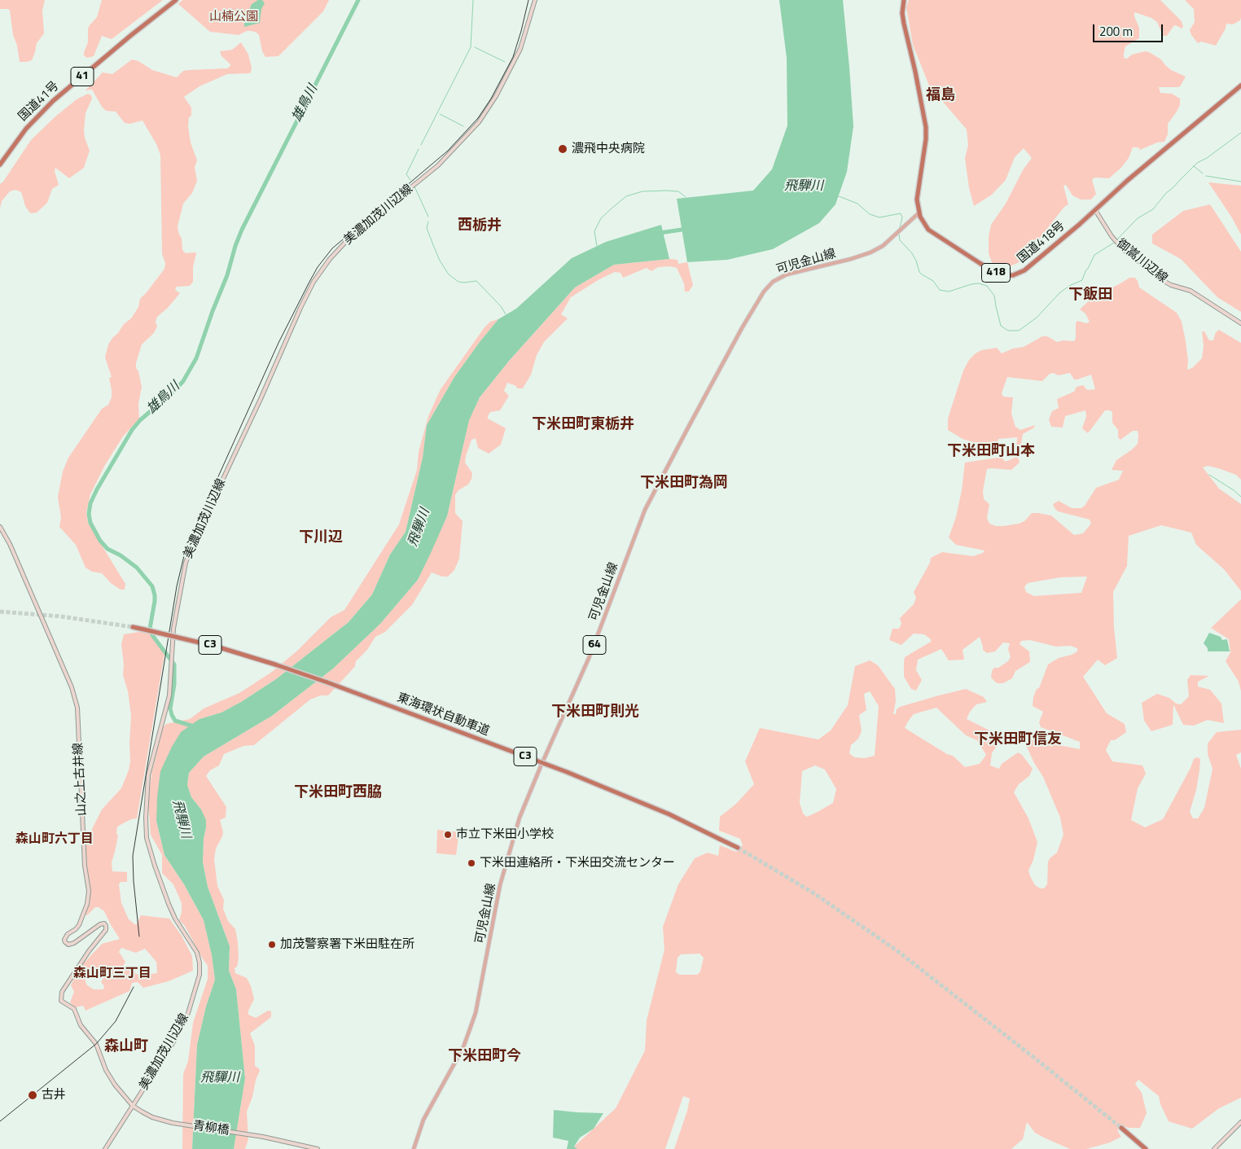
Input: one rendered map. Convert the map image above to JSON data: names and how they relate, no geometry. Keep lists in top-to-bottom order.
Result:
{
  "streets": {
    "highway": [
      "41",
      "国道41号",
      "国道418号",
      "418",
      "C3",
      "東海環状自動車道"
    ],
    "main road": [
      "美濃加茂川辺線",
      "御嵩川辺線",
      "可児金山線",
      "64",
      "山之上古井線",
      "青柳橋"
    ]
  },
  "crossings": [
    ["41", "国道41号"],
    ["美濃加茂川辺線", "山之上古井線"],
    ["美濃加茂川辺線", "青柳橋"],
    ["国道418号", "御嵩川辺線"],
    ["国道418号", "可児金山線"],
    ["山之上古井線", "青柳橋"]
  ],
  "districts": [
    "福島",
    "西栃井",
    "下飯田",
    "下米田町東栃井",
    "下米田町山本",
    "下米田町為岡",
    "下川辺",
    "下米田町則光",
    "下米田町信友",
    "下米田町西脇",
    "森山町六丁目",
    "森山町三丁目",
    "森山町",
    "下米田町今"
  ],
  "water": ["雄鳥川", "飛騨川", "飛驒川"],
  "parks": ["山楠公園"],
  "places": [
    "濃飛中央病院",
    "市立下米田小学校",
    "下米田連絡所・下米田交流センター",
    "加茂警察署下米田駐在所",
    "古井"
  ],
  "scale_bar": "200 m"
}
